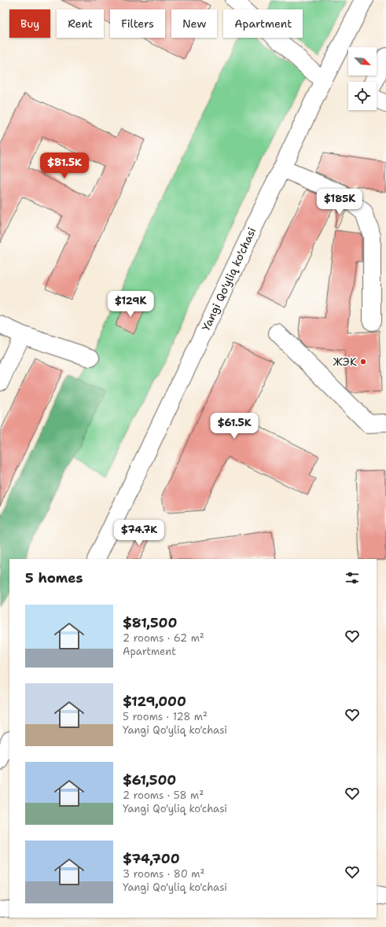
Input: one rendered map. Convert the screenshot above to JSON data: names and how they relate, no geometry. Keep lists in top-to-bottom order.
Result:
{
  "streets": {
    "street": ["Yangi Qo'yliq ko'chasi"]
  },
  "places": ["ЖЭК"],
  "north": "bottom right",
  "page": {
    "chip": [
      "Buy",
      "Rent",
      "Filters",
      "New",
      "Apartment"
    ],
    "price": [
      "$81.5K",
      "$185K",
      "$129K",
      "$61.5K",
      "$74.7K"
    ],
    "heading": "5 homes",
    "list": [
      {
        "name": "$81,500",
        "note": "2 rooms · 62 m² · Apartment"
      },
      {
        "name": "$129,000",
        "note": "5 rooms · 128 m² · Yangi Qo'yliq ko'chasi"
      },
      {
        "name": "$61,500",
        "note": "2 rooms · 58 m² · Yangi Qo'yliq ko'chasi"
      },
      {
        "name": "$74,700",
        "note": "3 rooms · 80 m² · Yangi Qo'yliq ko'chasi"
      }
    ]
  }
}
